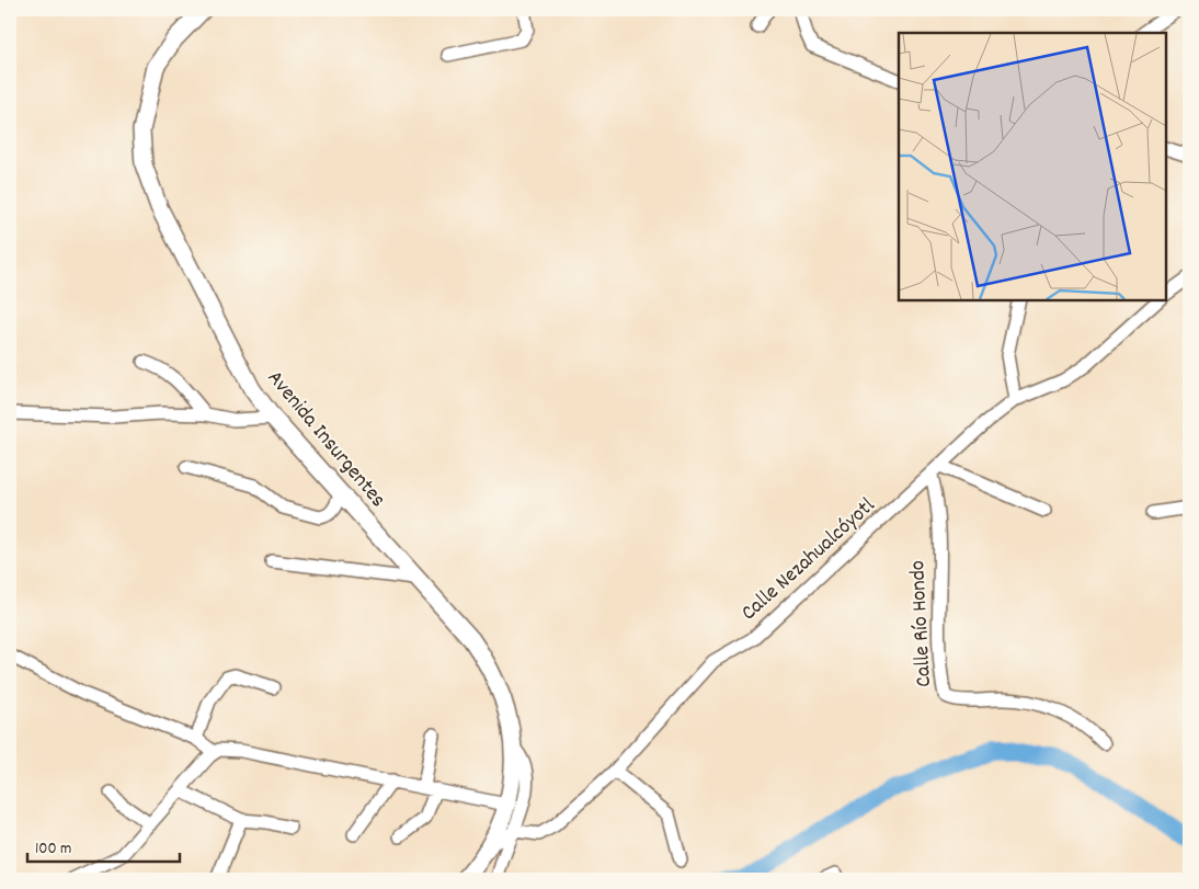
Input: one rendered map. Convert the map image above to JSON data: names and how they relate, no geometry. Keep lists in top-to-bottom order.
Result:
{
  "streets": {
    "main road": ["Avenida Insurgentes"],
    "street": ["Calle Nezahualcóyotl", "Calle Río Hondo"]
  },
  "crossings": [
    ["Calle Nezahualcóyotl", "Calle Río Hondo"]
  ],
  "scale_bar": "100 m"
}
